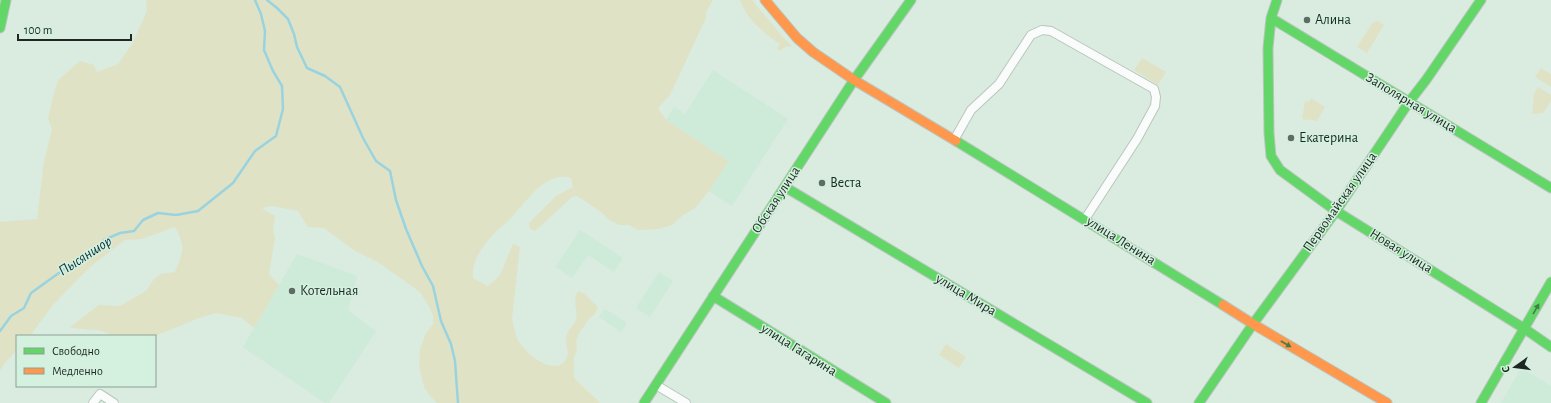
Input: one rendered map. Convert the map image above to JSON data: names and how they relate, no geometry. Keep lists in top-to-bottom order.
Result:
{
  "streets": {
    "street": [
      "Заполярная улица",
      "Обская улица",
      "Первомайская улица",
      "улица Ленина",
      "Новая улица",
      "улица Мира",
      "улица Гагарина"
    ]
  },
  "crossings": [
    ["Заполярная улица", "Первомайская улица"],
    ["Заполярная улица", "Новая улица"],
    ["Обская улица", "улица Ленина"],
    ["Обская улица", "улица Мира"],
    ["Обская улица", "улица Гагарина"],
    ["Первомайская улица", "улица Ленина"],
    ["Первомайская улица", "Новая улица"]
  ],
  "water": ["Пысяншор"],
  "places": [
    "Алина",
    "Екатерина",
    "Веста",
    "Котельная"
  ],
  "legend": ["Свободно", "Медленно"],
  "scale_bar": "100 m",
  "north": "left"
}
